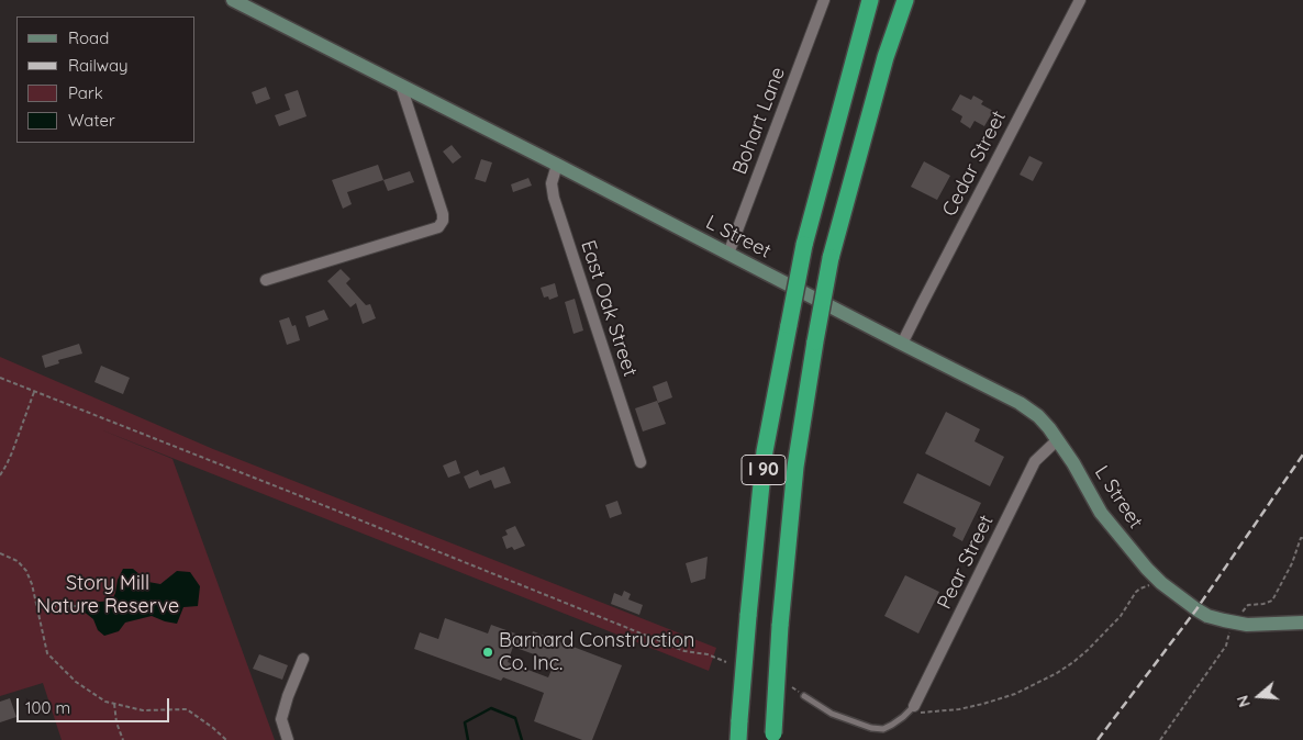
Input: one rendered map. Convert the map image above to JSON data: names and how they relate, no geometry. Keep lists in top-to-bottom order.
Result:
{
  "streets": {
    "highway": ["I 90"],
    "street": [
      "Bohart Lane",
      "Cedar Street",
      "L Street",
      "East Oak Street",
      "Pear Street"
    ]
  },
  "crossings": [
    ["Bohart Lane", "L Street"],
    ["Cedar Street", "L Street"],
    ["L Street", "East Oak Street"],
    ["L Street", "Pear Street"]
  ],
  "parks": ["Story Mill Nature Reserve"],
  "places": ["Barnard Construction Co. Inc."],
  "legend": [
    "Road",
    "Railway",
    "Park",
    "Water"
  ],
  "scale_bar": "100 m",
  "north": "left"
}
